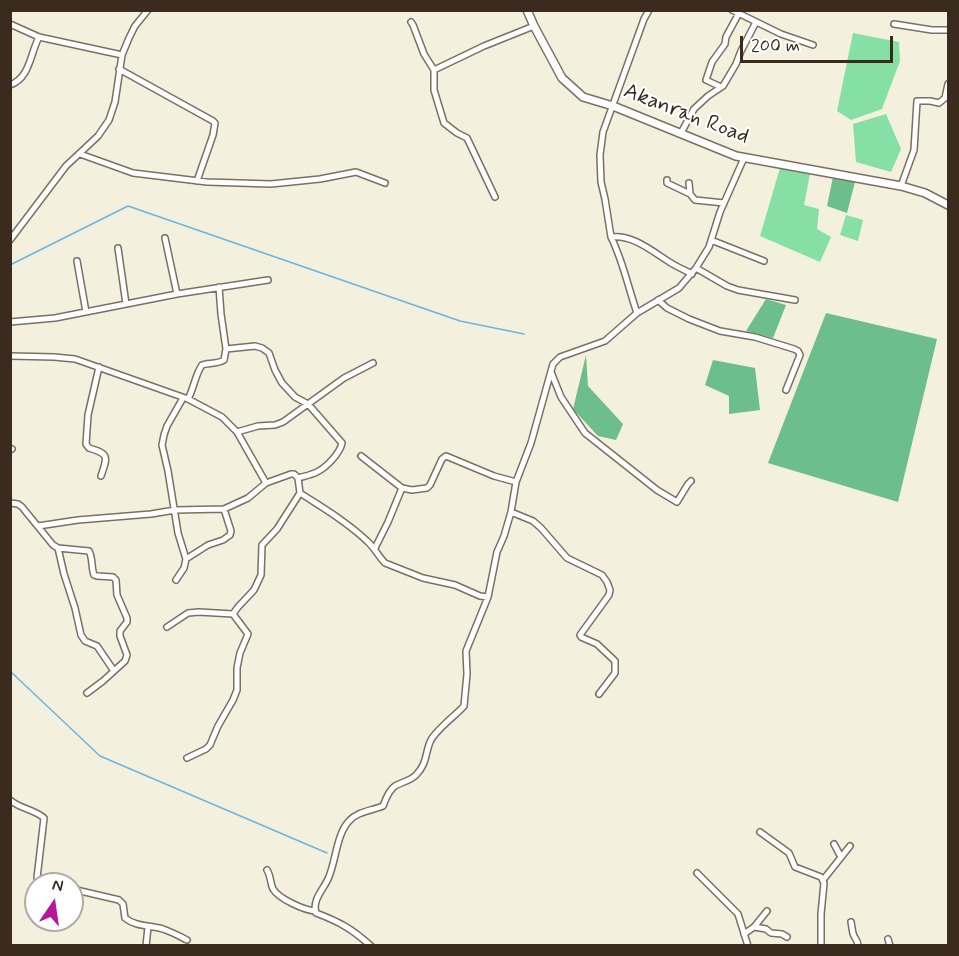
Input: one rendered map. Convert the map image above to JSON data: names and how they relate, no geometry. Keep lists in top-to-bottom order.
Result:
{
  "streets": {
    "main road": ["Akanran Road"]
  },
  "scale_bar": "200 m",
  "north": "top"
}
